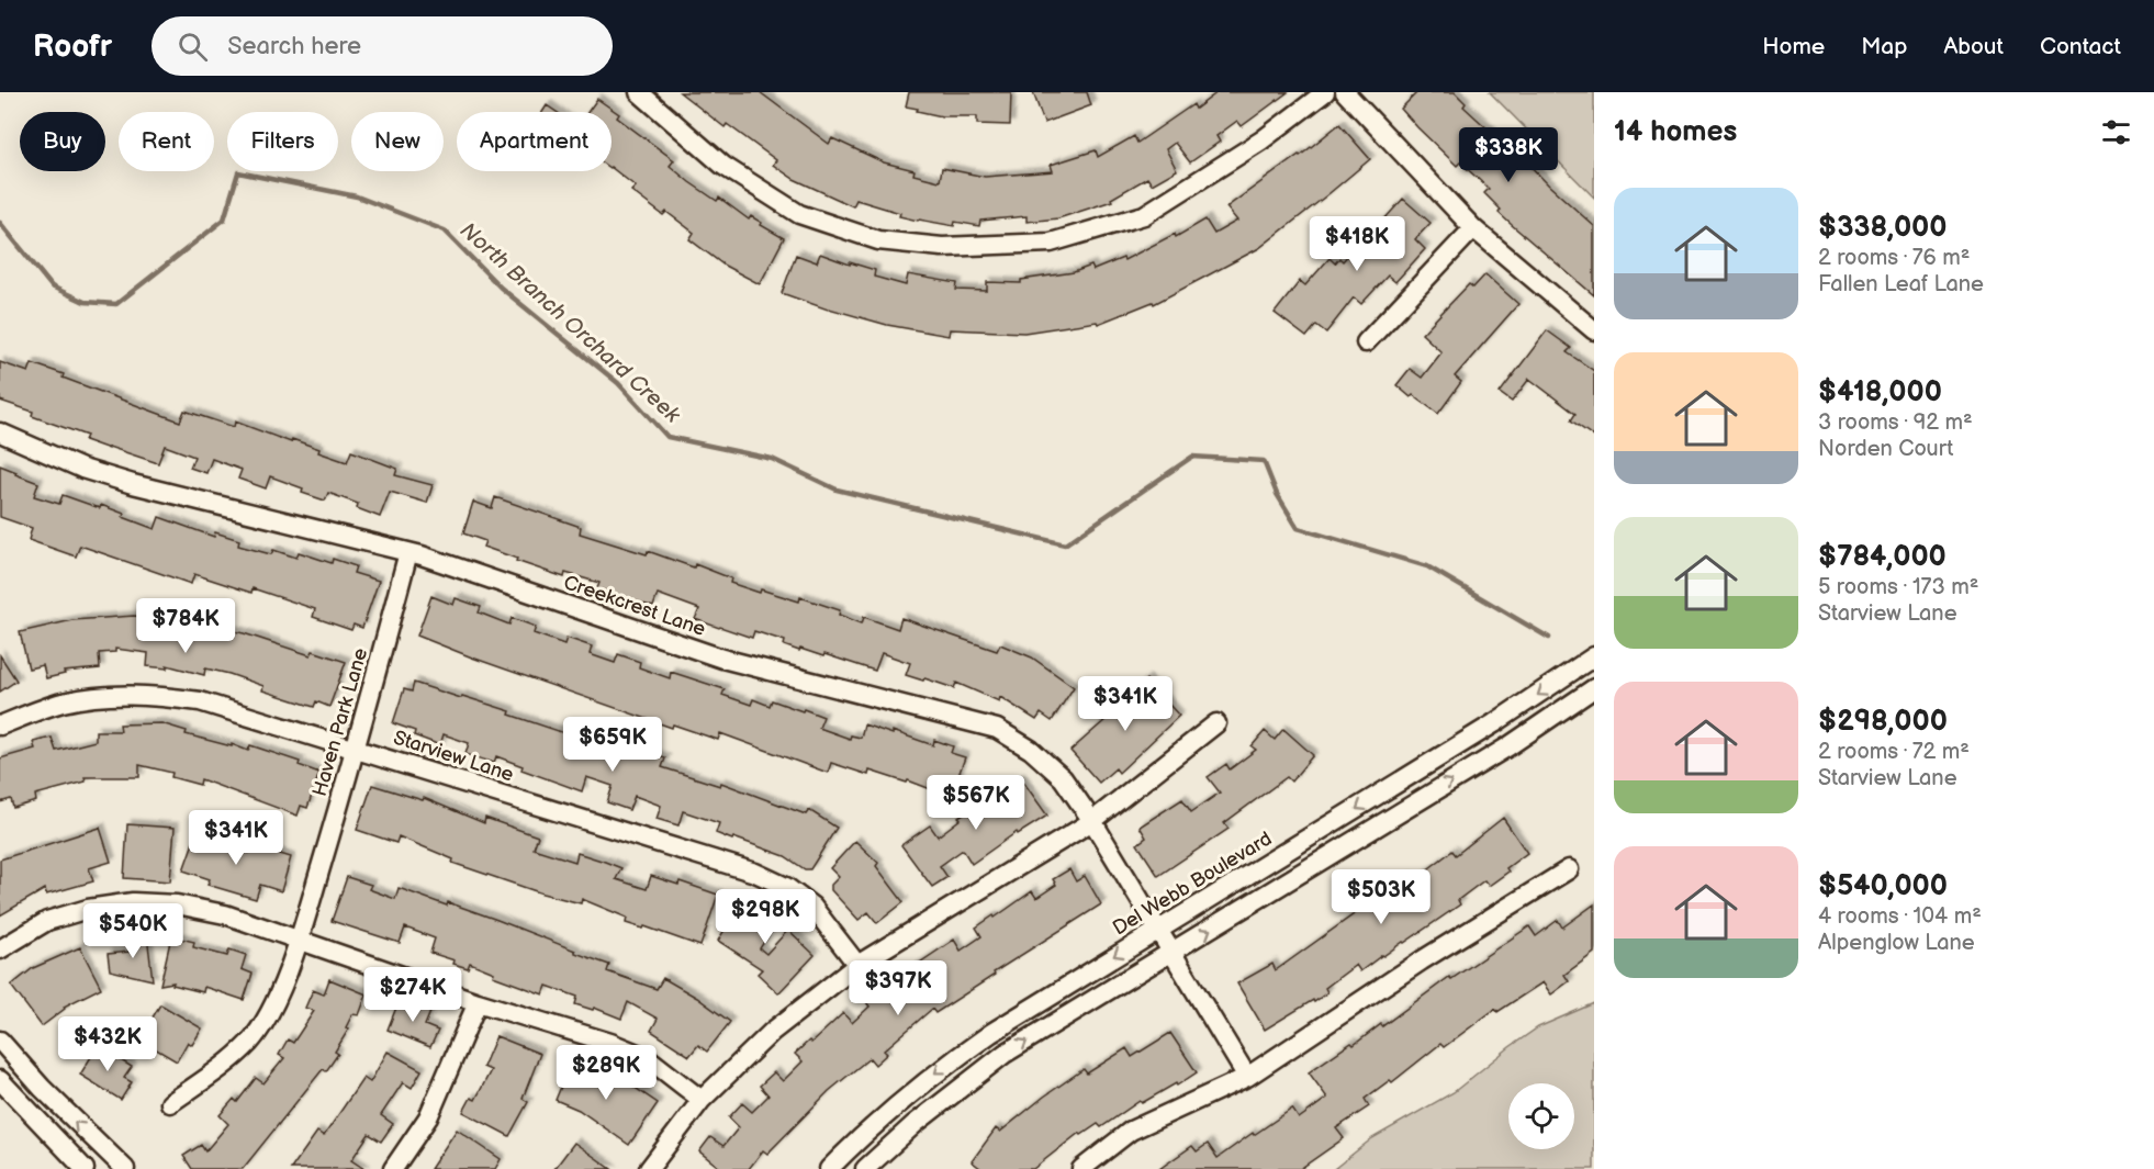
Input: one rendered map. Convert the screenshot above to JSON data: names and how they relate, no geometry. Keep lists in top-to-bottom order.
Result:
{
  "streets": {
    "street": [
      "Creekcrest Lane",
      "Haven Park Lane",
      "Starview Lane",
      "Del Webb Boulevard"
    ]
  },
  "crossings": [
    ["Creekcrest Lane", "Haven Park Lane"],
    ["Creekcrest Lane", "Del Webb Boulevard"],
    ["Haven Park Lane", "Starview Lane"]
  ],
  "water": ["North Branch Orchard Creek"],
  "page": {
    "header": "Roofr",
    "search": "Search here",
    "nav": [
      "Home",
      "Map",
      "About",
      "Contact"
    ],
    "heading": "14 homes",
    "chip": [
      "Buy",
      "Rent",
      "Filters",
      "New",
      "Apartment"
    ],
    "price": [
      "$338K",
      "$418K",
      "$784K",
      "$341K",
      "$659K",
      "$567K",
      "$341K",
      "$503K",
      "$298K",
      "$540K",
      "$397K",
      "$274K",
      "$432K",
      "$289K"
    ],
    "list": [
      {
        "name": "$338,000",
        "note": "2 rooms · 76 m² · Fallen Leaf Lane"
      },
      {
        "name": "$418,000",
        "note": "3 rooms · 92 m² · Norden Court"
      },
      {
        "name": "$784,000",
        "note": "5 rooms · 173 m² · Starview Lane"
      },
      {
        "name": "$298,000",
        "note": "2 rooms · 72 m² · Starview Lane"
      },
      {
        "name": "$540,000",
        "note": "4 rooms · 104 m² · Alpenglow Lane"
      }
    ]
  }
}
